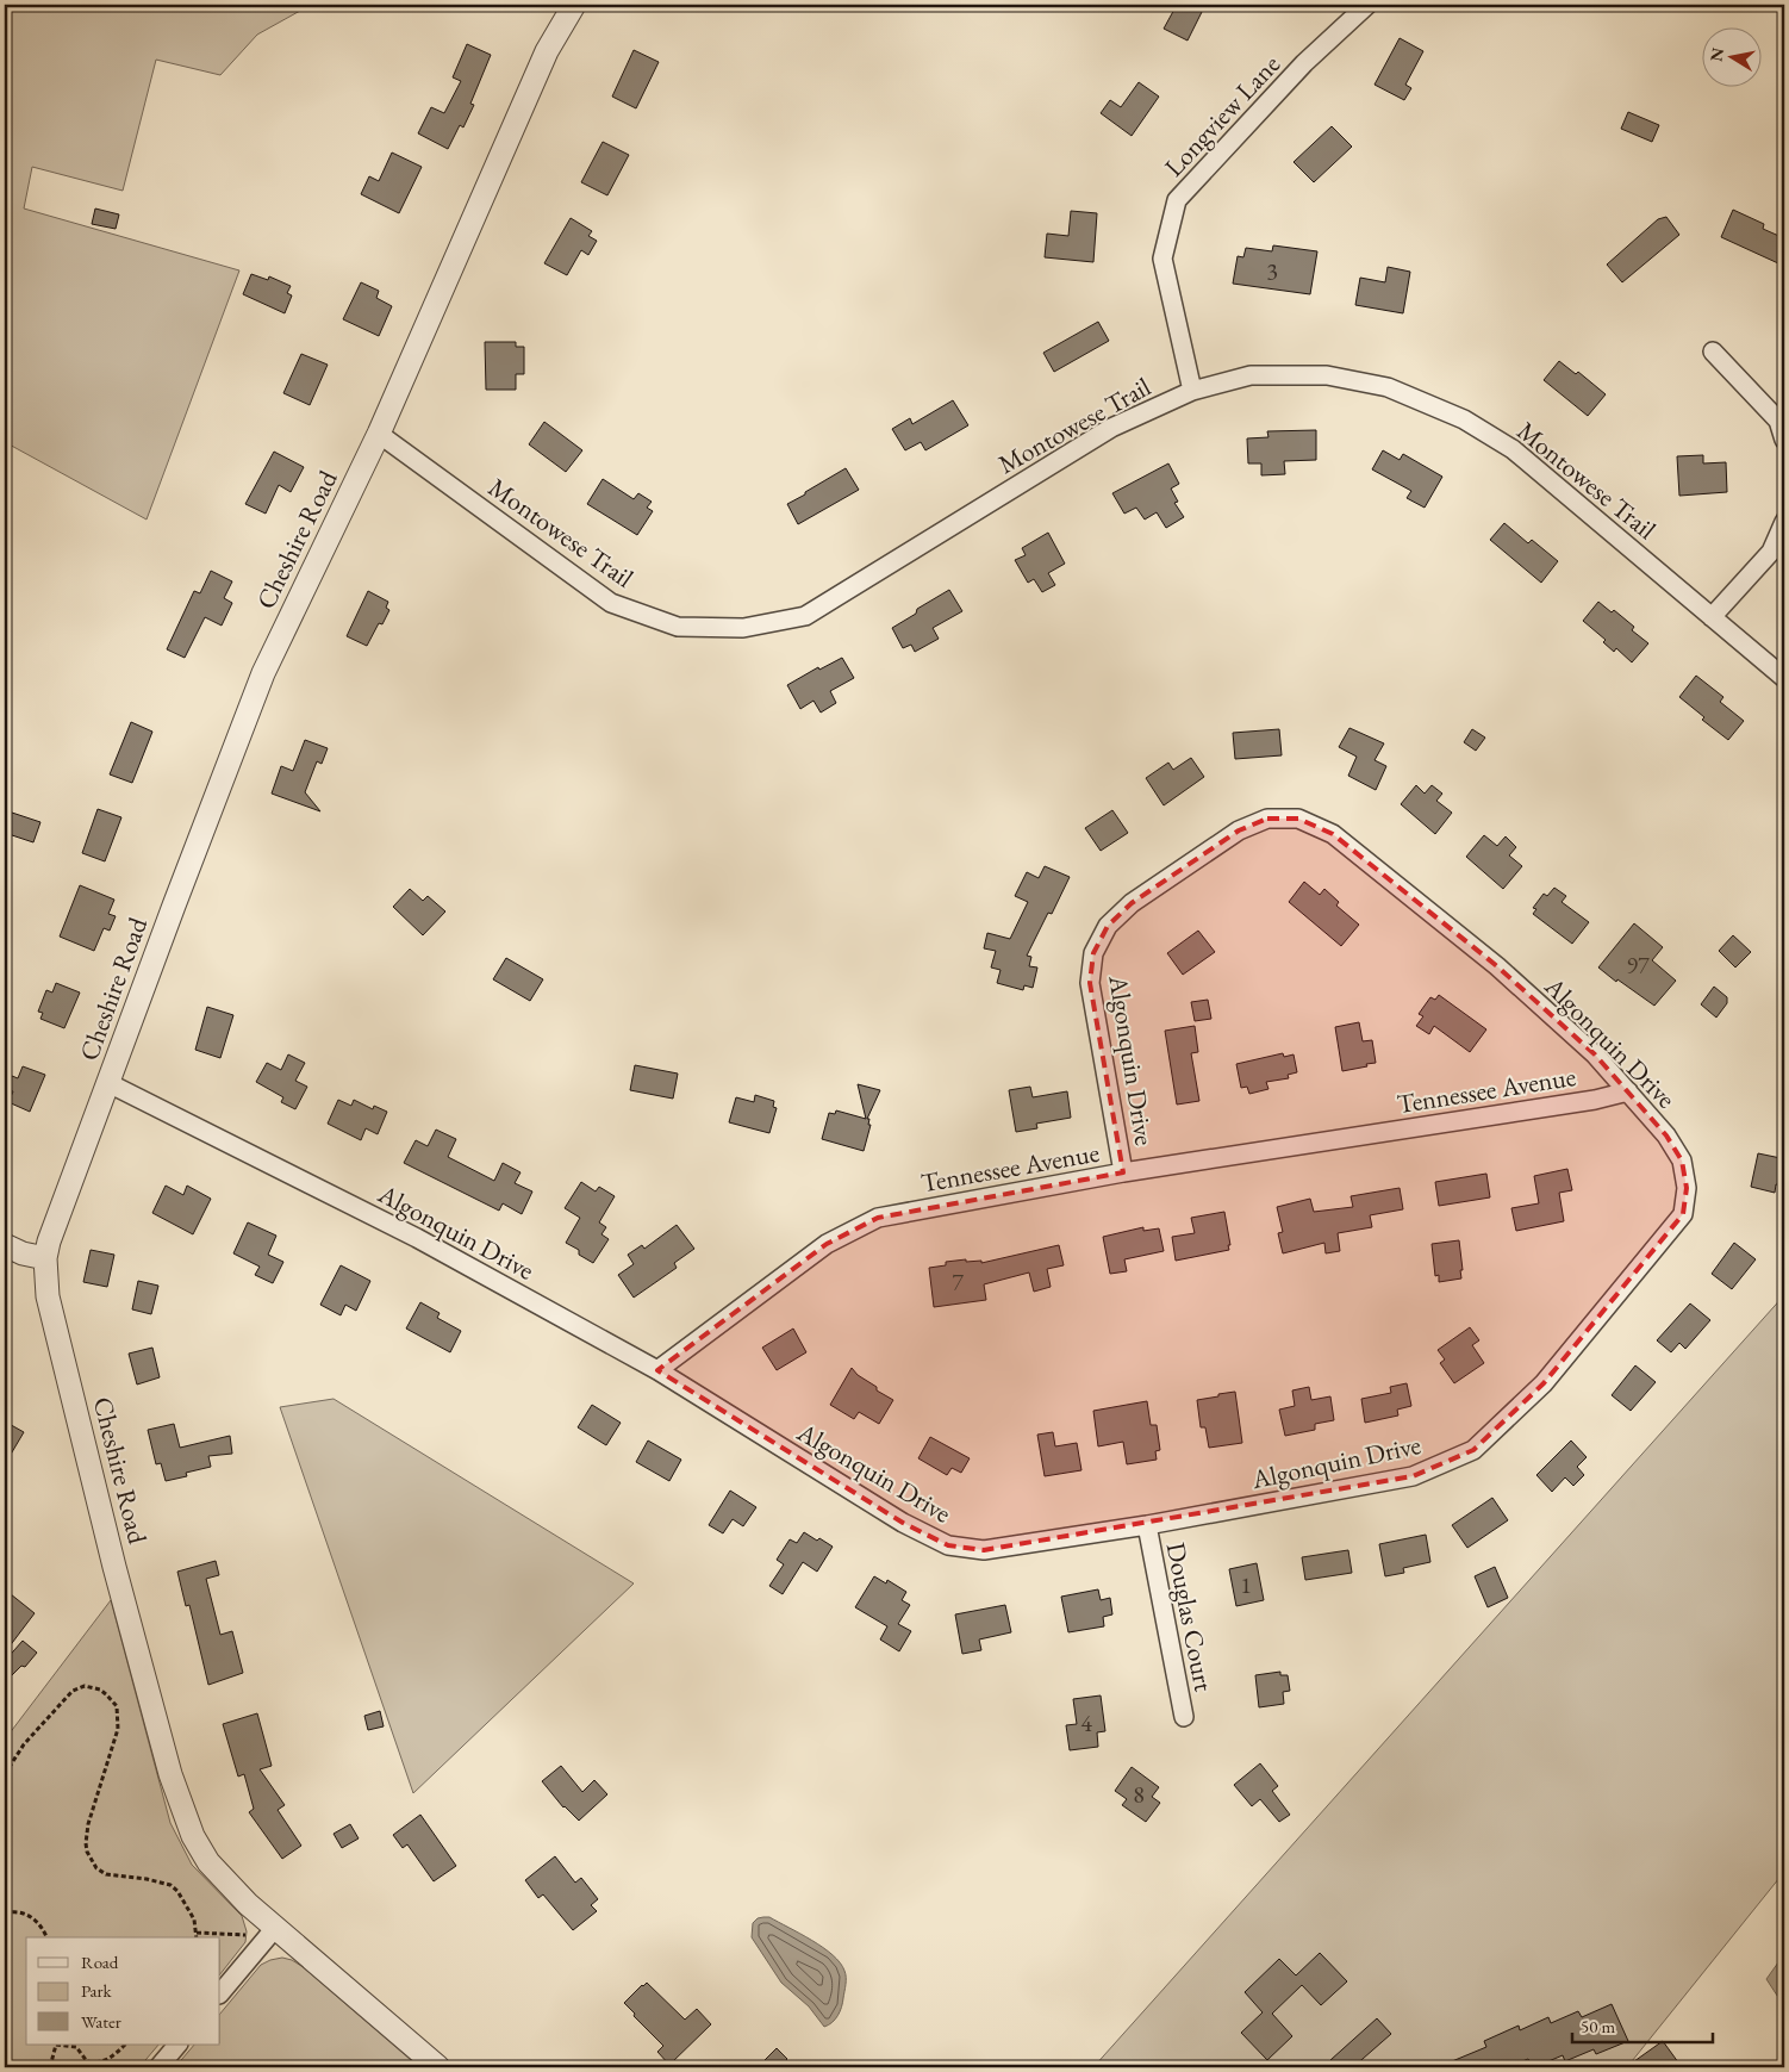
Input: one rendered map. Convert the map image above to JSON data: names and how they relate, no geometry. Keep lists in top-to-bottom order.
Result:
{
  "streets": {
    "street": [
      "Longview Lane",
      "Montowese Trail",
      "Cheshire Road",
      "Algonquin Drive",
      "Tennessee Avenue",
      "Douglas Court"
    ]
  },
  "crossings": [
    ["Longview Lane", "Montowese Trail"],
    ["Montowese Trail", "Cheshire Road"],
    ["Cheshire Road", "Algonquin Drive"],
    ["Algonquin Drive", "Tennessee Avenue"],
    ["Algonquin Drive", "Douglas Court"]
  ],
  "house_numbers": [
    "3",
    "97",
    "7",
    "1",
    "4",
    "8"
  ],
  "legend": ["Road", "Park", "Water"],
  "scale_bar": "50 m",
  "north": "left"
}
